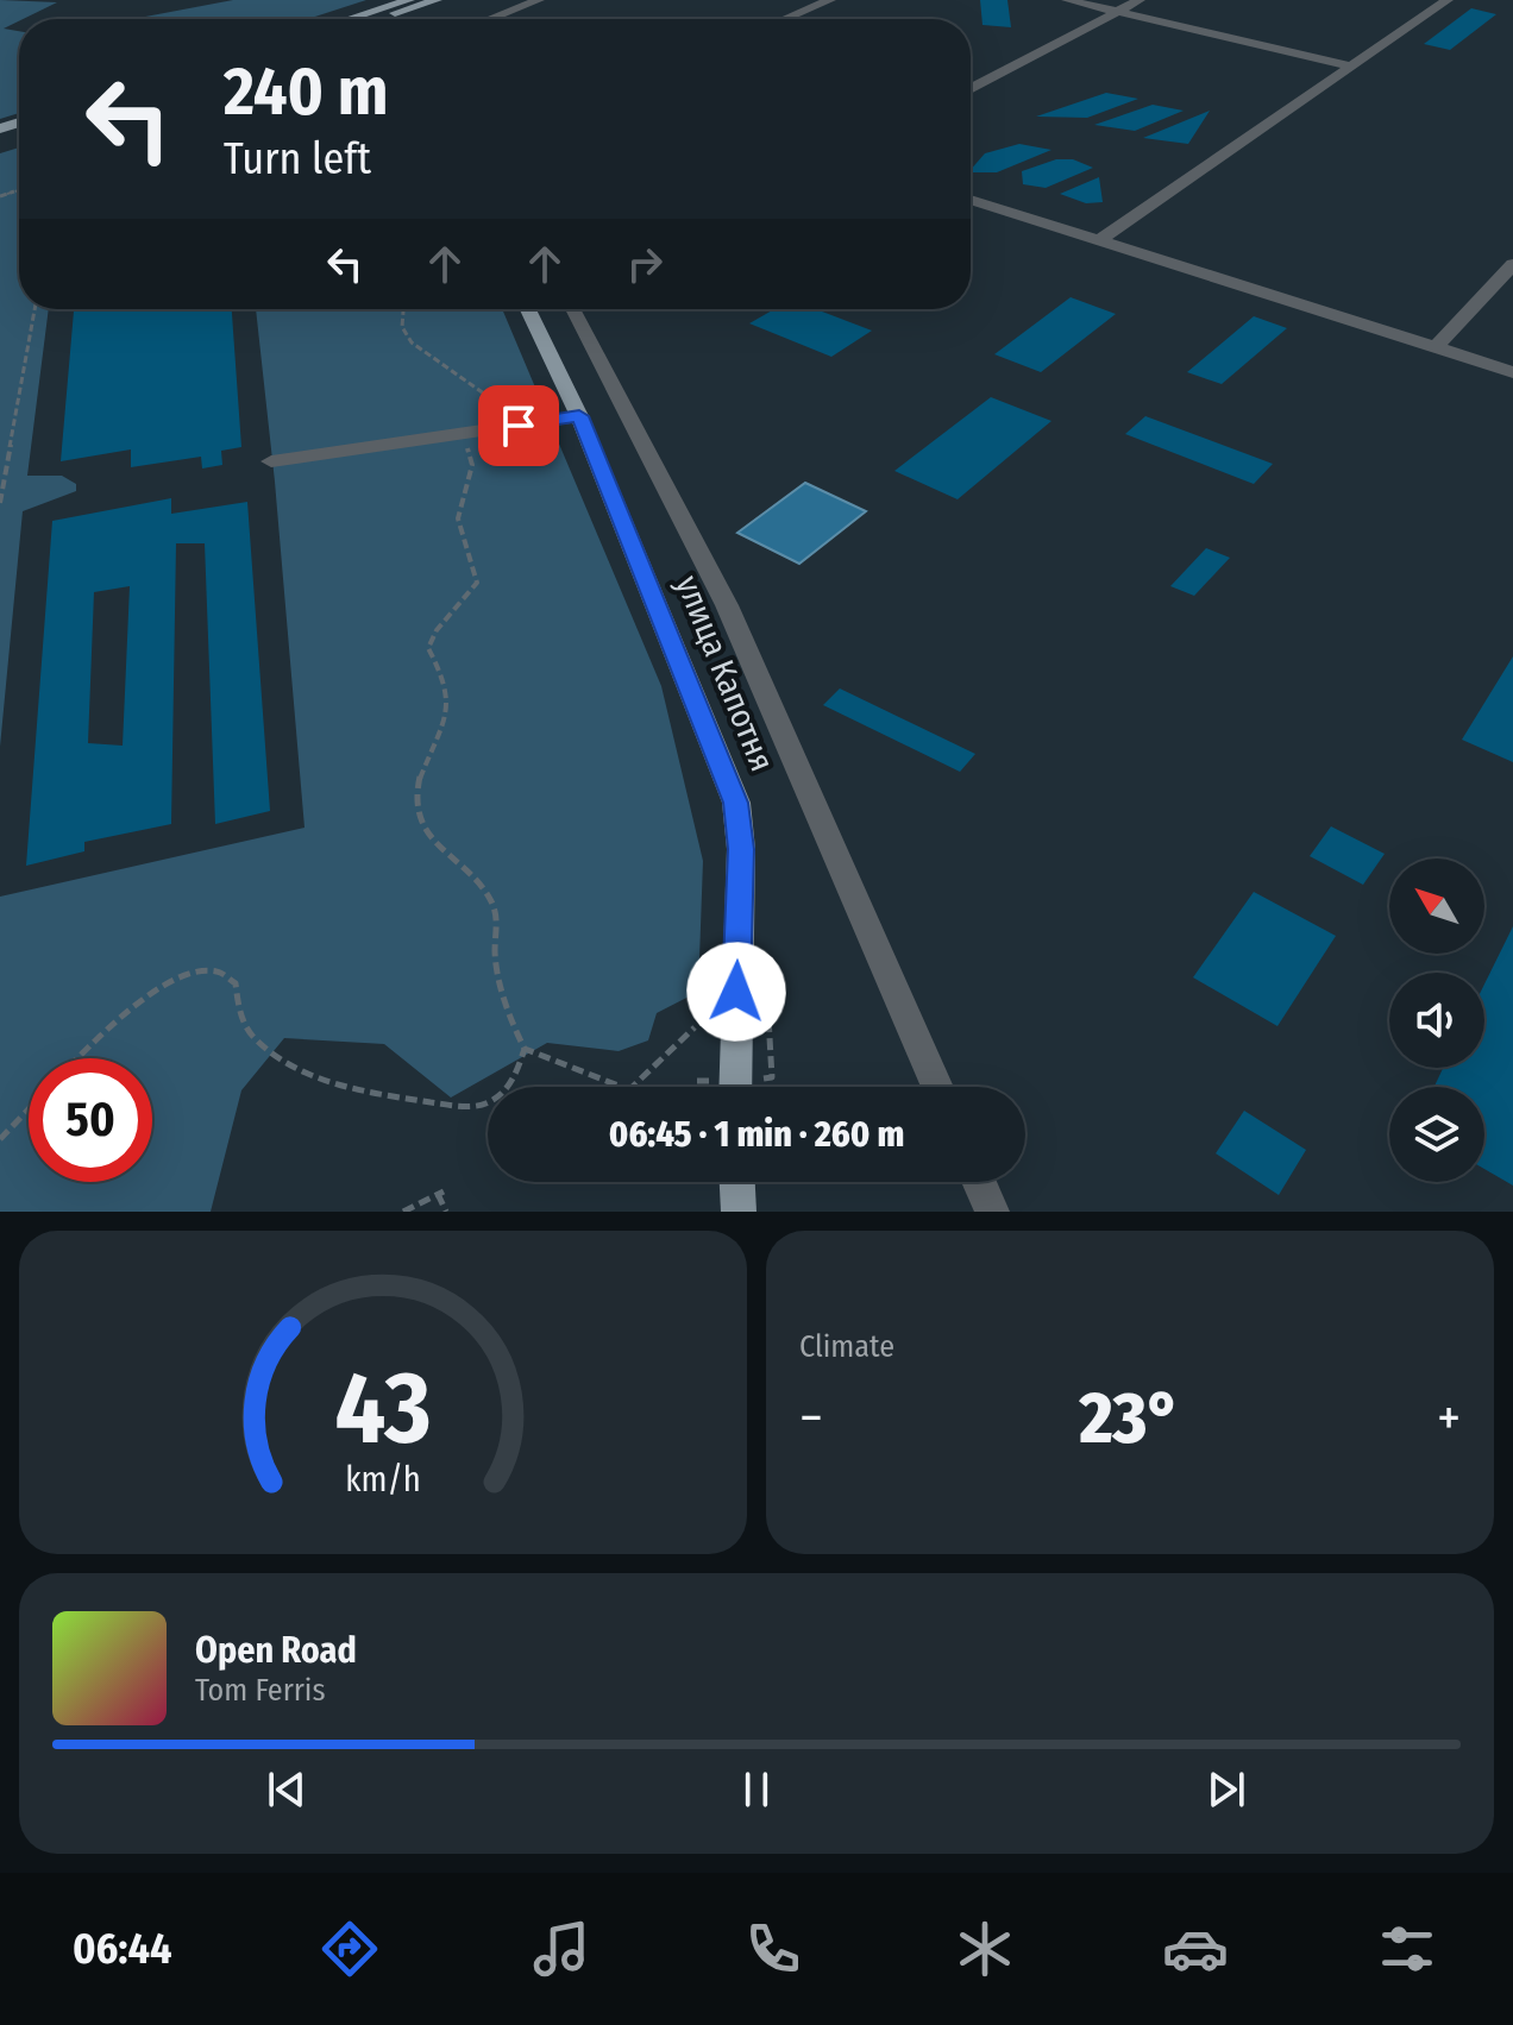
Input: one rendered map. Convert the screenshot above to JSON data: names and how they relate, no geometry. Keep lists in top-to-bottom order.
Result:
{
  "streets": {
    "main road": ["улица Капотня"]
  },
  "north": "top left",
  "page": {
    "turn": ["240 m", "Turn left"],
    "limit": "50",
    "trip": "06:45 · 1 min · 260 m",
    "tile": "Climate",
    "heat": ["−", "23°", "+"],
    "song": ["Open Road", "Tom Ferris"],
    "tabs": "06:44",
    "gauge": ["43", "km/h"]
  }
}
